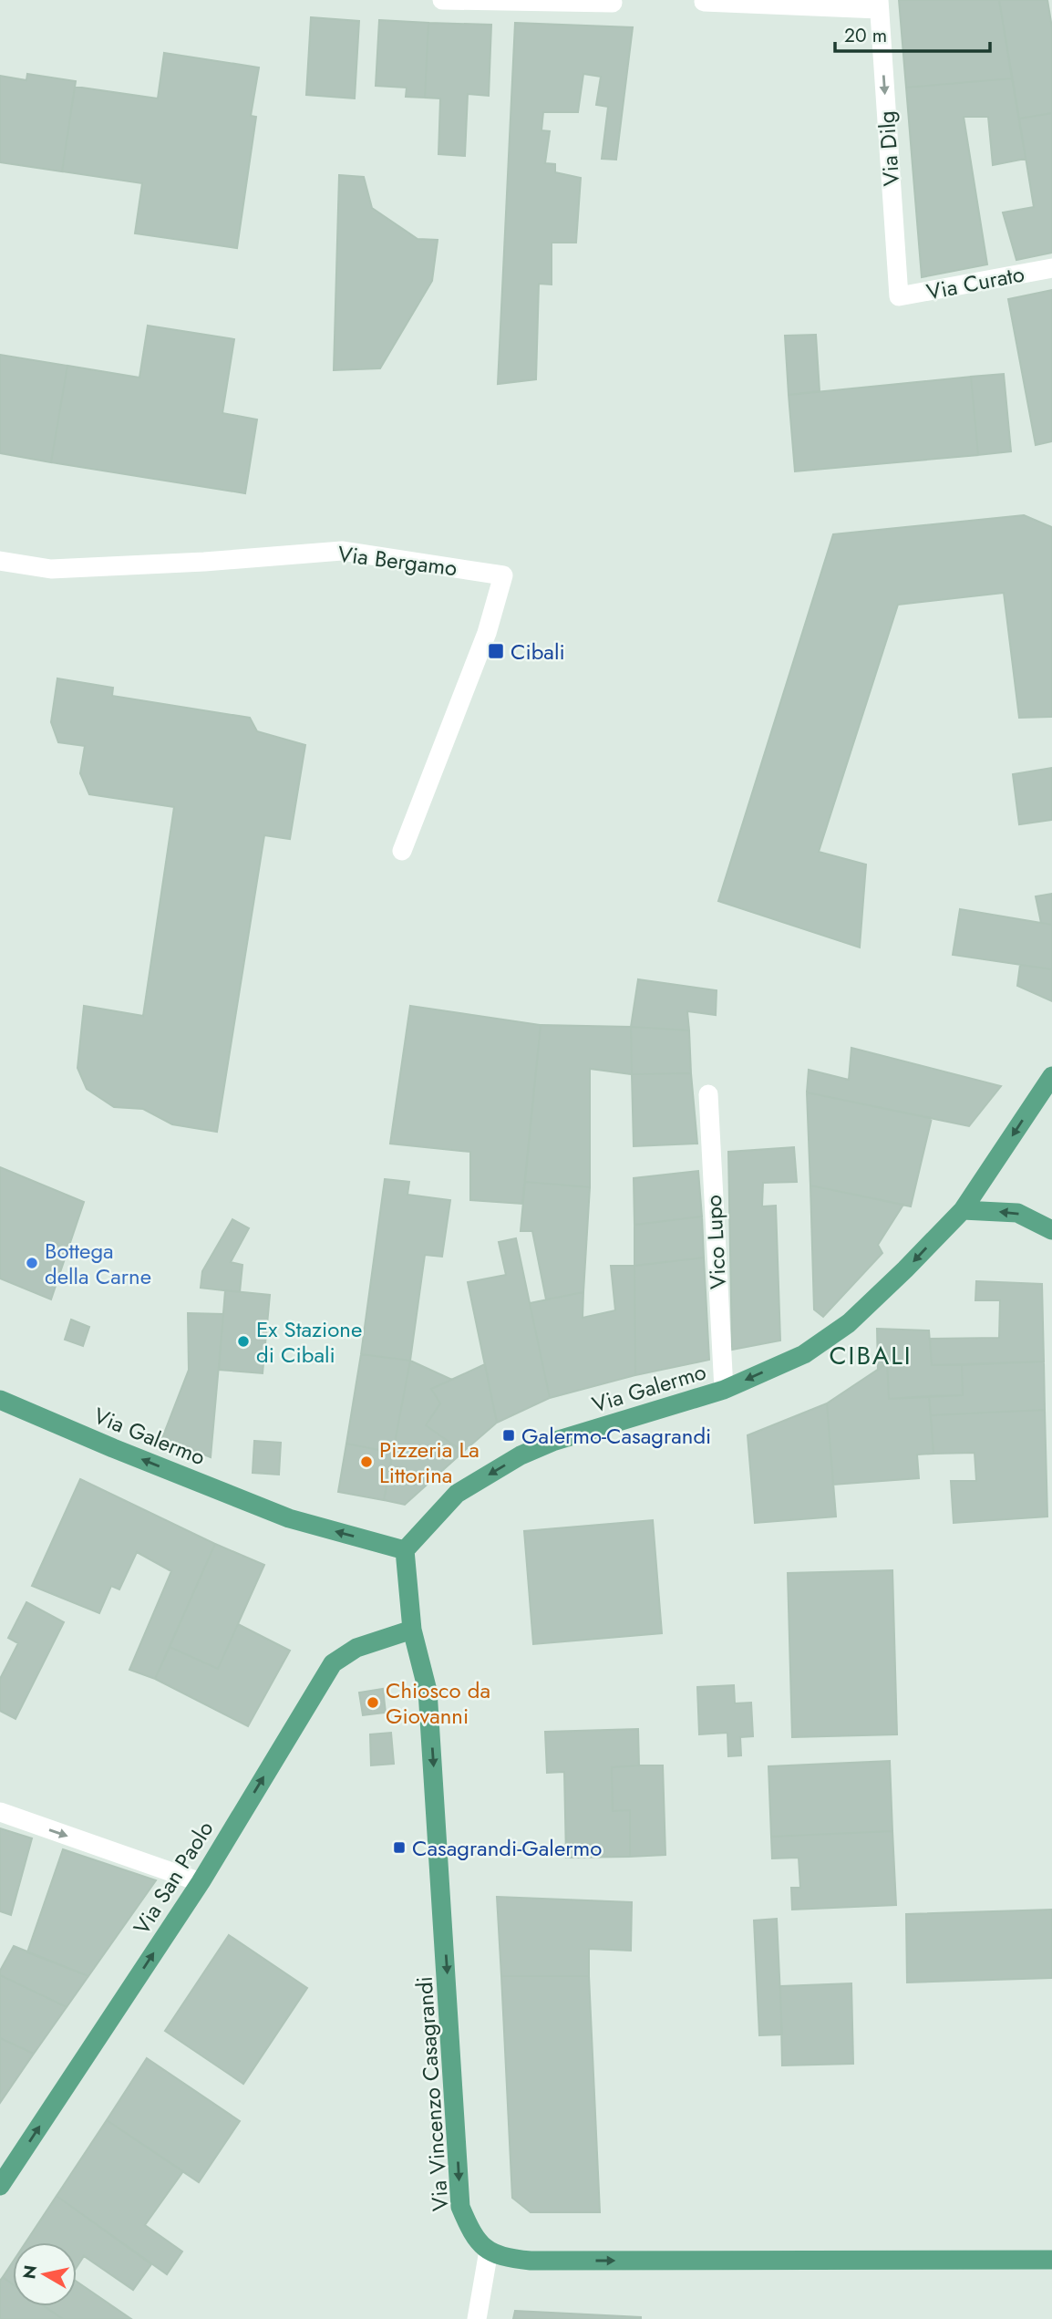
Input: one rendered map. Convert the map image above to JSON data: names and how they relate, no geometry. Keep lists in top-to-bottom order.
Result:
{
  "streets": {
    "main road": ["Via Galermo", "Via San Paolo", "Via Vincenzo Casagrandi"],
    "street": [
      "Via Dilg",
      "Via Curato",
      "Via Bergamo",
      "Vico Lupo"
    ]
  },
  "crossings": [
    ["Via Dilg", "Via Curato"],
    ["Vico Lupo", "Via Galermo"],
    ["Via Galermo", "Via Vincenzo Casagrandi"],
    ["Via San Paolo", "Via Vincenzo Casagrandi"]
  ],
  "one_way": [
    "Via Dilg",
    "Via Galermo",
    "Via San Paolo",
    "Via Vincenzo Casagrandi"
  ],
  "districts": ["CIBALI"],
  "places": {
    "transit": ["Cibali", "Galermo-Casagrandi", "Casagrandi-Galermo"],
    "other": [
      "Bottega della Carne",
      "Ex Stazione di Cibali",
      "Pizzeria La Littorina",
      "Chiosco da Giovanni"
    ]
  },
  "scale_bar": "20 m",
  "north": "left"
}
